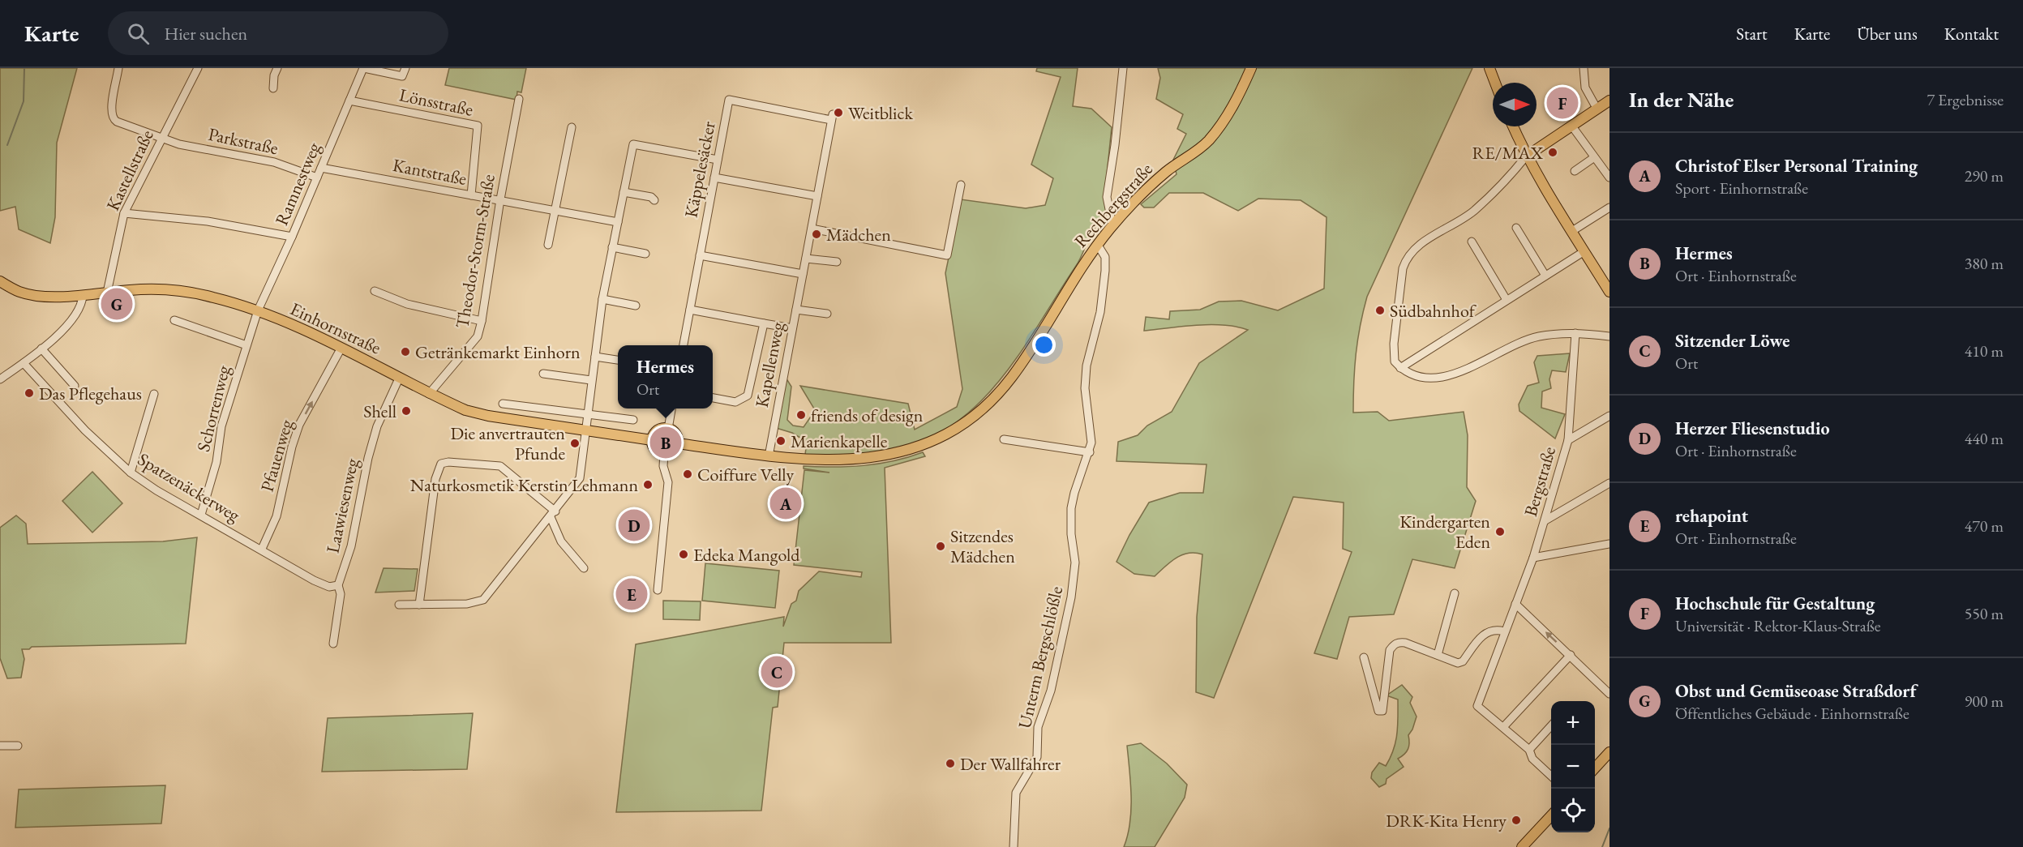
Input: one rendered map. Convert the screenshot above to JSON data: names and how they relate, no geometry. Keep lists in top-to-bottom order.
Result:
{
  "streets": {
    "main road": ["Rechbergstraße", "Einhornstraße"],
    "street": [
      "Lönsstraße",
      "Parkstraße",
      "Käppelesäcker",
      "Kastellstraße",
      "Kantstraße",
      "Ramnestweg",
      "Theodor-Storm-Straße",
      "Kapellenweg",
      "Schorrenweg",
      "Pfauenweg",
      "Bergstraße",
      "Spatzenäckerweg",
      "Laawiesenweg",
      "Unterm Bergschlößle"
    ]
  },
  "crossings": [
    ["Lönsstraße", "Kantstraße"],
    ["Lönsstraße", "Ramnestweg"],
    ["Parkstraße", "Kastellstraße"],
    ["Parkstraße", "Ramnestweg"],
    ["Kastellstraße", "Einhornstraße"],
    ["Kantstraße", "Ramnestweg"],
    ["Kantstraße", "Theodor-Storm-Straße"],
    ["Ramnestweg", "Einhornstraße"],
    ["Ramnestweg", "Schorrenweg"],
    ["Rechbergstraße", "Kapellenweg"],
    ["Rechbergstraße", "Unterm Bergschlößle"],
    ["Theodor-Storm-Straße", "Einhornstraße"],
    ["Einhornstraße", "Schorrenweg"],
    ["Einhornstraße", "Pfauenweg"],
    ["Einhornstraße", "Laawiesenweg"],
    ["Schorrenweg", "Spatzenäckerweg"],
    ["Pfauenweg", "Spatzenäckerweg"],
    ["Spatzenäckerweg", "Laawiesenweg"]
  ],
  "one_way": ["Pfauenweg"],
  "places": [
    "Weitblick",
    "RE/MAX",
    "Mädchen",
    "Südbahnhof",
    "Getränkemarkt Einhorn",
    "Das Pflegehaus",
    "Shell",
    "friends of design",
    "Marienkapelle",
    "Die anvertrauten Pfunde",
    "Coiffure Velly",
    "Naturkosmetik Kerstin Lehmann",
    "Kindergarten Eden",
    "Sitzendes Mädchen",
    "Edeka Mangold",
    "Der Wallfahrer",
    "DRK-Kita Henry"
  ],
  "north": "right",
  "page": {
    "header": "Karte",
    "search": "Hier suchen",
    "nav": [
      "Start",
      "Karte",
      "Über uns",
      "Kontakt"
    ],
    "heading": ["In der Nähe", "7 Ergebnisse"],
    "pins": [
      "F",
      "G",
      "B",
      "A",
      "D",
      "E",
      "C"
    ],
    "list": [
      {
        "mark": "A",
        "name": "Christof Elser Personal Training",
        "note": "Sport · Einhornstraße",
        "value": "290 m"
      },
      {
        "mark": "B",
        "name": "Hermes",
        "note": "Ort · Einhornstraße",
        "value": "380 m"
      },
      {
        "mark": "C",
        "name": "Sitzender Löwe",
        "note": "Ort",
        "value": "410 m"
      },
      {
        "mark": "D",
        "name": "Herzer Fliesenstudio",
        "note": "Ort · Einhornstraße",
        "value": "440 m"
      },
      {
        "mark": "E",
        "name": "rehapoint",
        "note": "Ort · Einhornstraße",
        "value": "470 m"
      },
      {
        "mark": "F",
        "name": "Hochschule für Gestaltung",
        "note": "Universität · Rektor-Klaus-Straße",
        "value": "550 m"
      },
      {
        "mark": "G",
        "name": "Obst und Gemüseoase Straßdorf",
        "note": "Öffentliches Gebäude · Einhornstraße",
        "value": "900 m"
      }
    ],
    "popup": ["Hermes", "Ort"],
    "map_buttons": ["+", "−"]
  }
}
